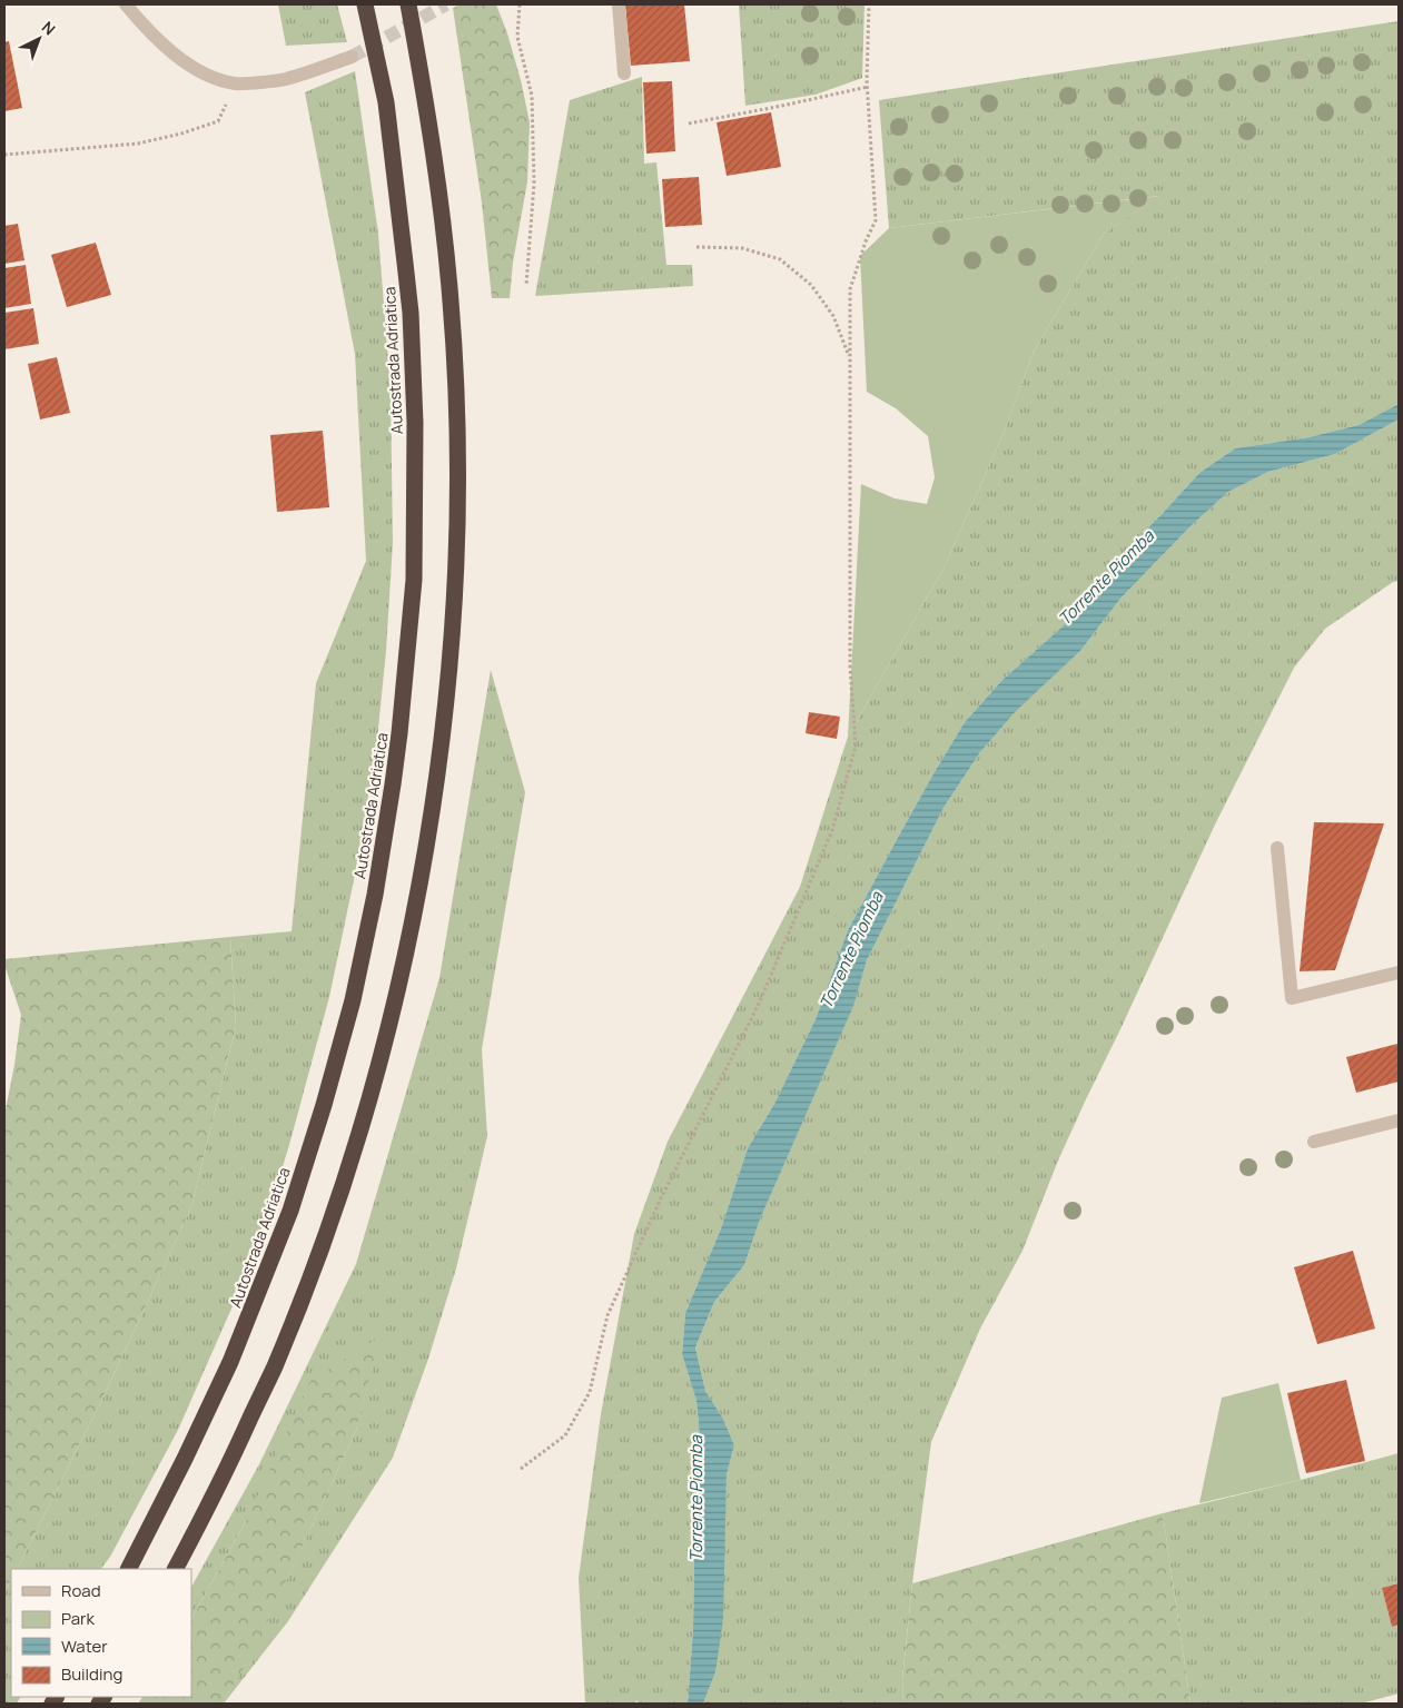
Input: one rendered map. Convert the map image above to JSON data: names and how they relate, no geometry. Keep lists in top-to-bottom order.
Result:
{
  "streets": {
    "highway": ["Autostrada Adriatica"]
  },
  "water": ["Torrente Piomba"],
  "legend": [
    "Road",
    "Park",
    "Water",
    "Building"
  ],
  "north": "top right"
}
